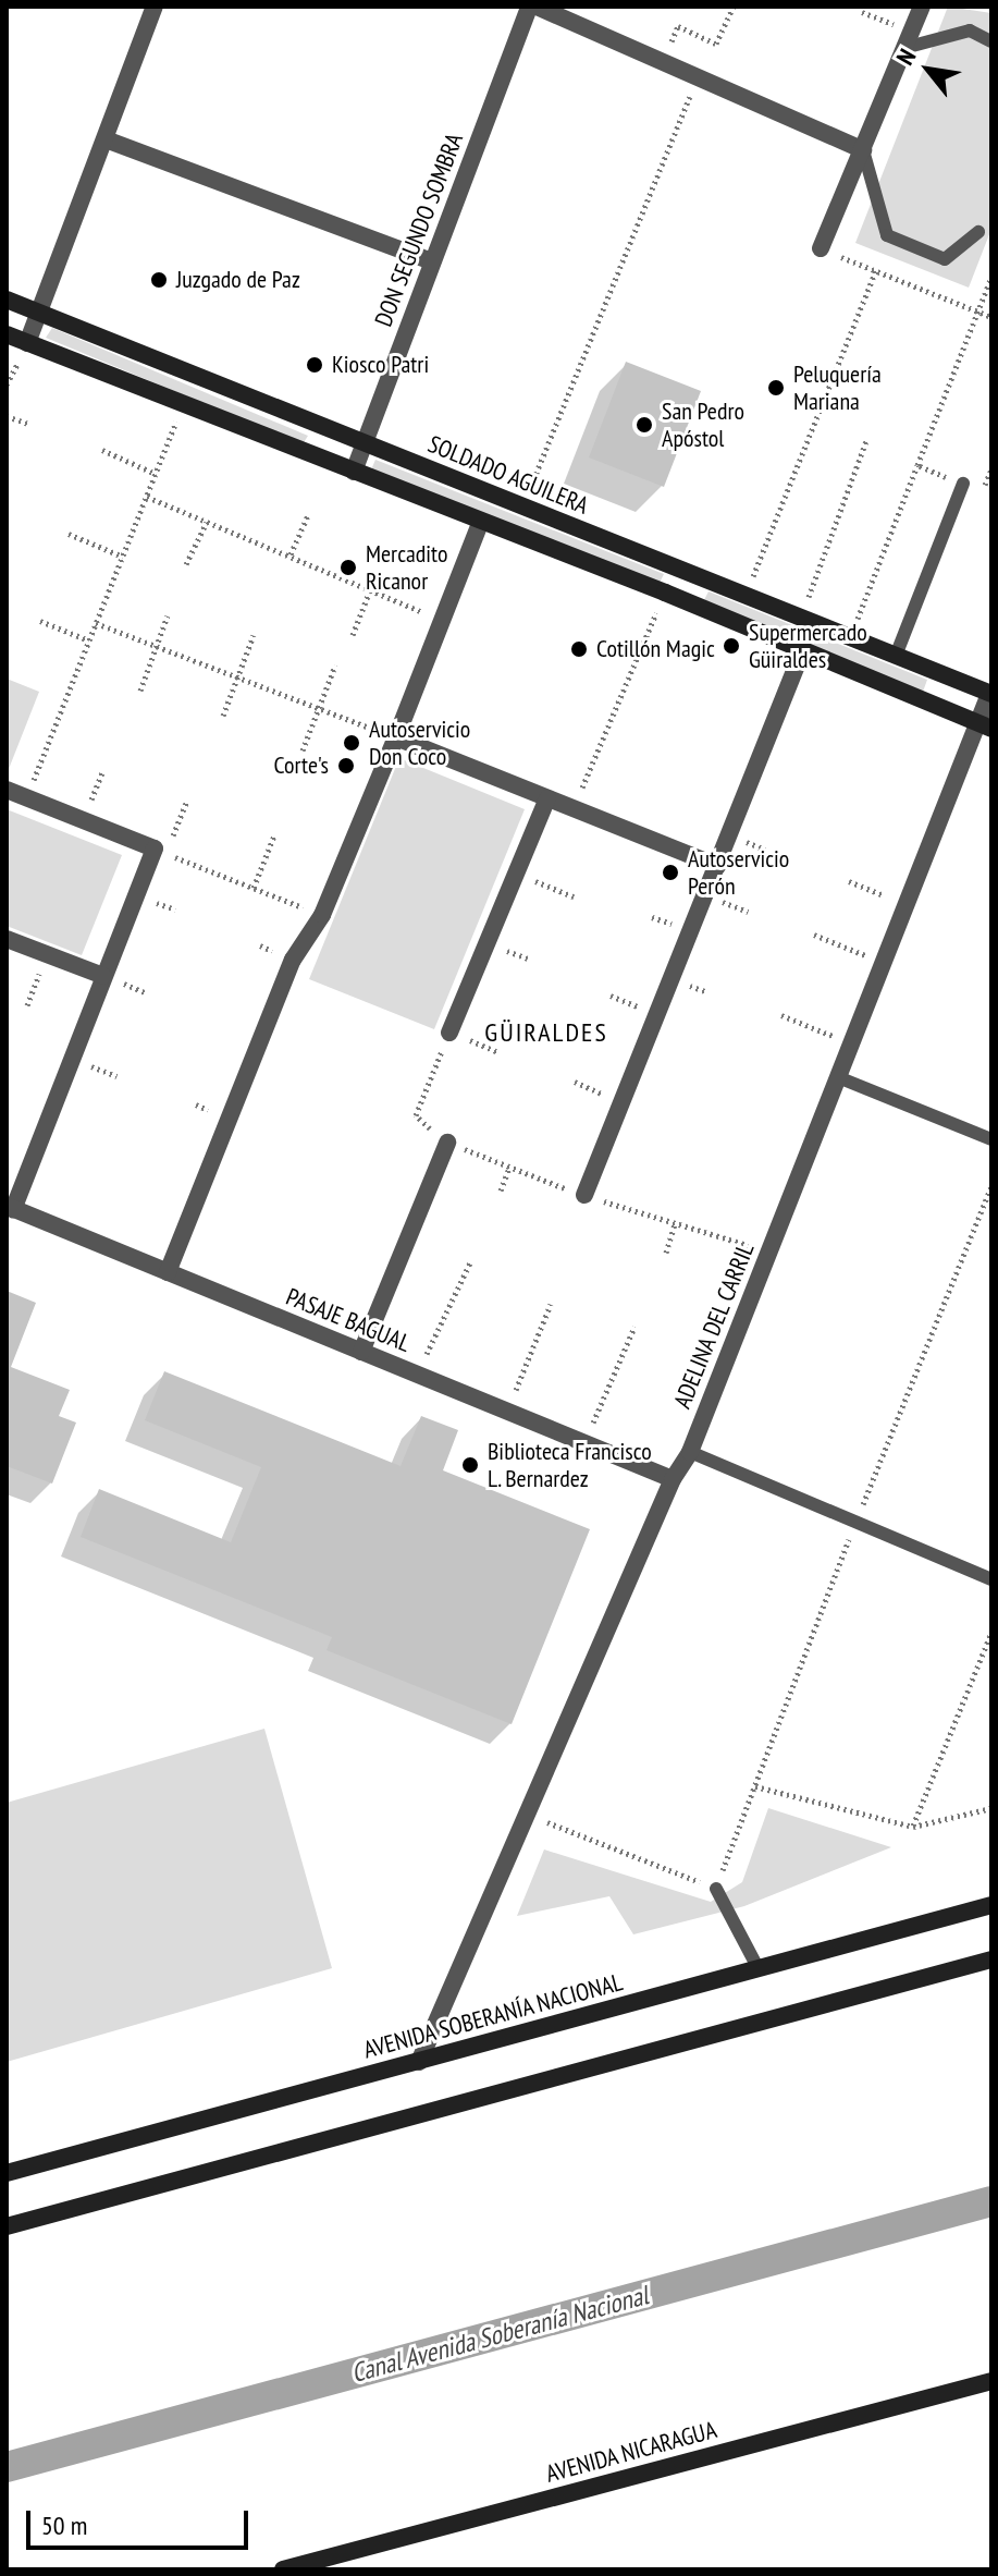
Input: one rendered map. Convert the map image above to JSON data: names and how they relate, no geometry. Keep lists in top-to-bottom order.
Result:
{
  "streets": {
    "street": [
      "DON SEGUNDO SOMBRA",
      "SOLDADO AGUILERA",
      "PASAJE BAGUAL",
      "ADELINA DEL CARRIL",
      "AVENIDA SOBERANÍA NACIONAL",
      "AVENIDA NICARAGUA"
    ]
  },
  "crossings": [
    ["DON SEGUNDO SOMBRA", "SOLDADO AGUILERA"],
    ["SOLDADO AGUILERA", "ADELINA DEL CARRIL"],
    ["PASAJE BAGUAL", "ADELINA DEL CARRIL"],
    ["ADELINA DEL CARRIL", "AVENIDA SOBERANÍA NACIONAL"]
  ],
  "districts": ["GÜIRALDES"],
  "water": ["Canal Avenida Soberanía Nacional"],
  "places": [
    "Juzgado de Paz",
    "Kiosco Patri",
    "Peluquería Mariana",
    "San Pedro Apóstol",
    "Mercadito Ricanor",
    "Supermercado Güiraldes",
    "Cotillón Magic",
    "Autoservicio Don Coco",
    "Corte's",
    "Autoservicio Perón",
    "Biblioteca Francisco L. Bernardez"
  ],
  "scale_bar": "50 m",
  "north": "top left"
}
